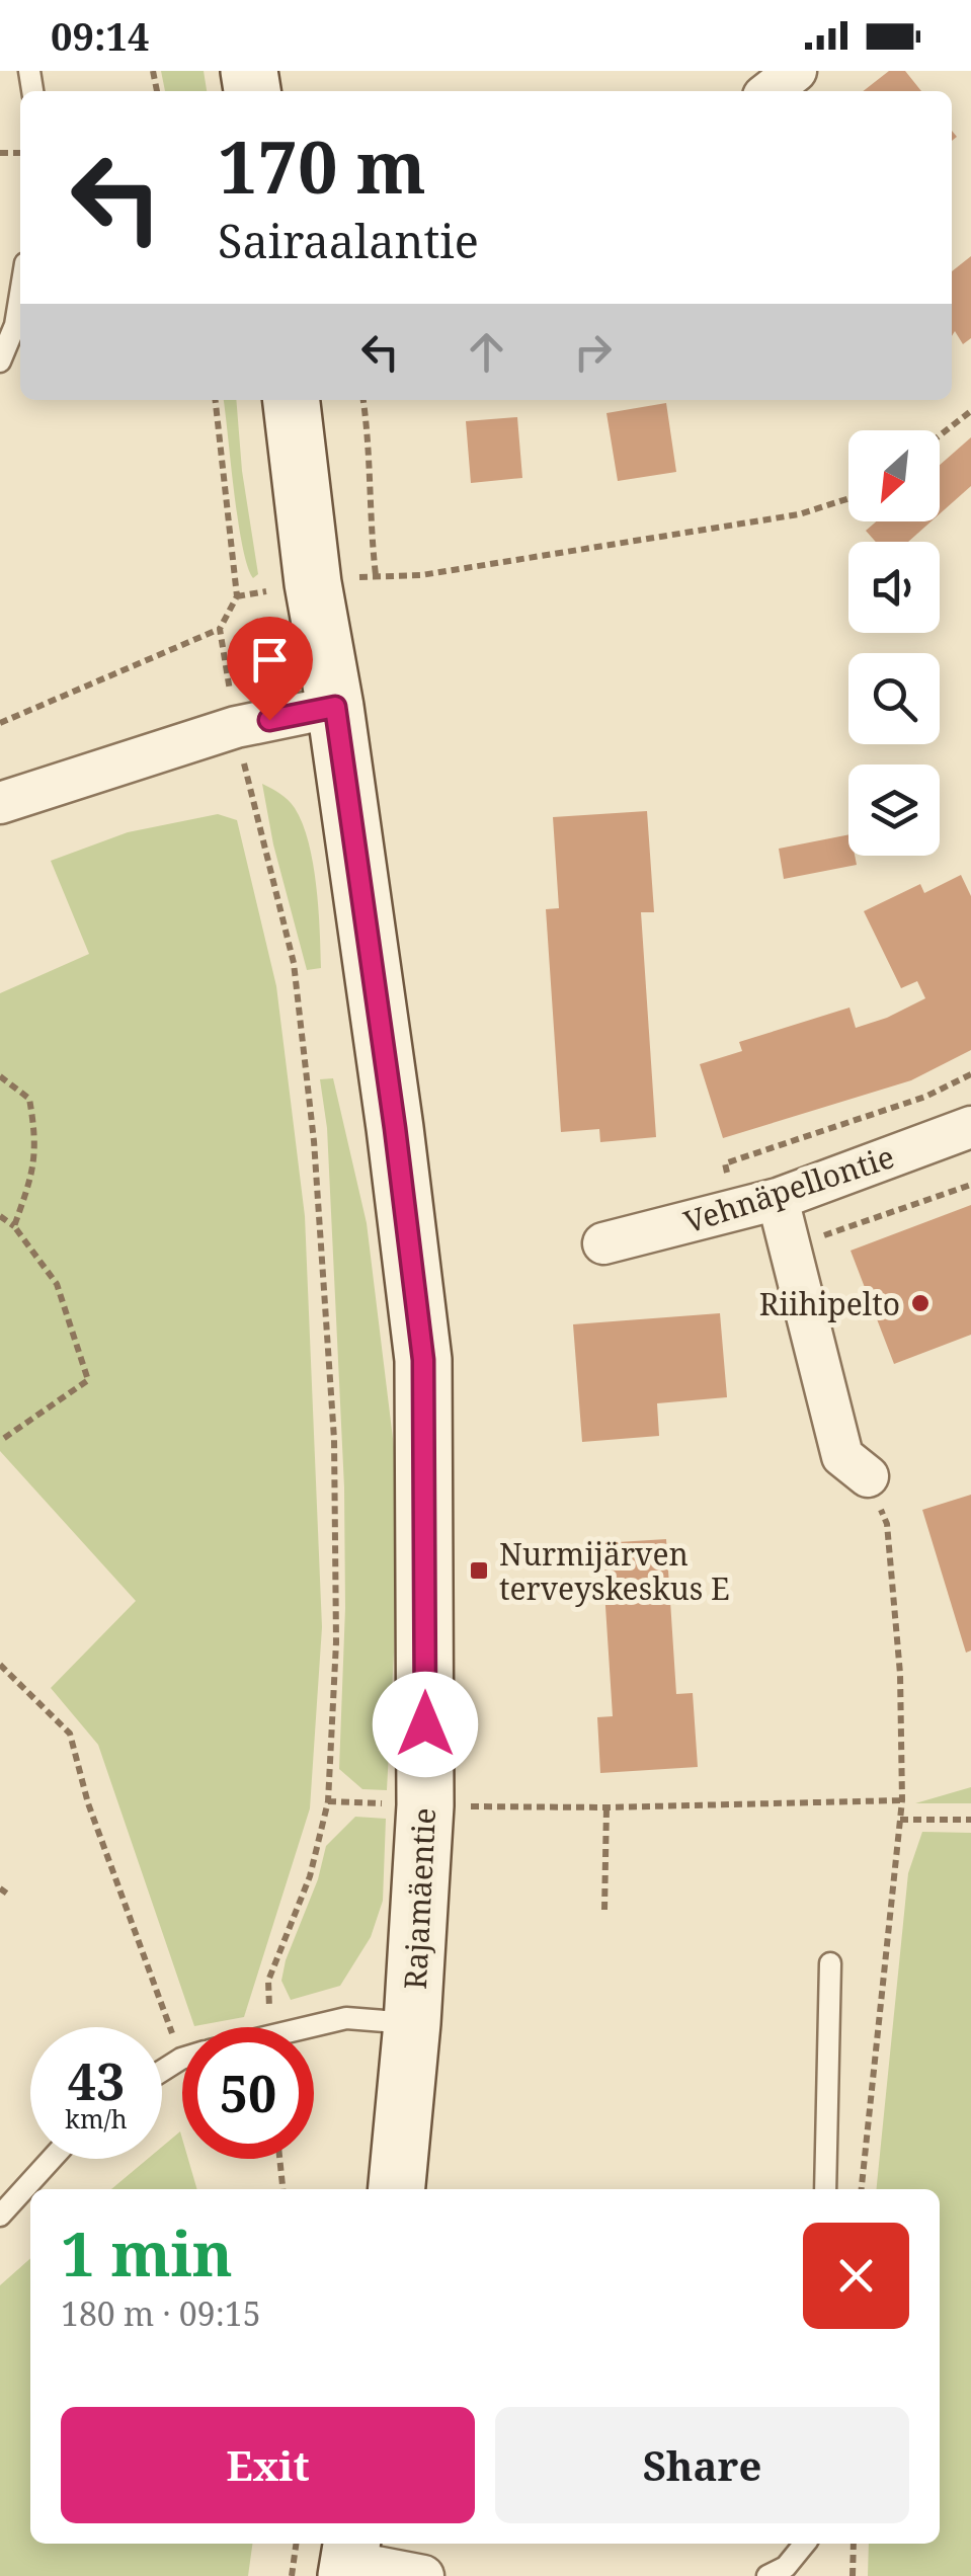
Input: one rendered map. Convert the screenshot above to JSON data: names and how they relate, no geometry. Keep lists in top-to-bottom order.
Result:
{
  "streets": {
    "main road": ["Rajamäentie"],
    "street": ["Vehnäpellontie"]
  },
  "places": {
    "other": ["Riihipelto"],
    "transit": ["Nurmijärven terveyskeskus E"]
  },
  "north": "bottom left",
  "page": {
    "status": "09:14",
    "turn": ["170 m", "Sairaalantie"],
    "speed": "43 km/h",
    "limit": "50",
    "heading": ["1 min", "180 m · 09:15"],
    "buttons": ["Exit", "Share"]
  }
}
